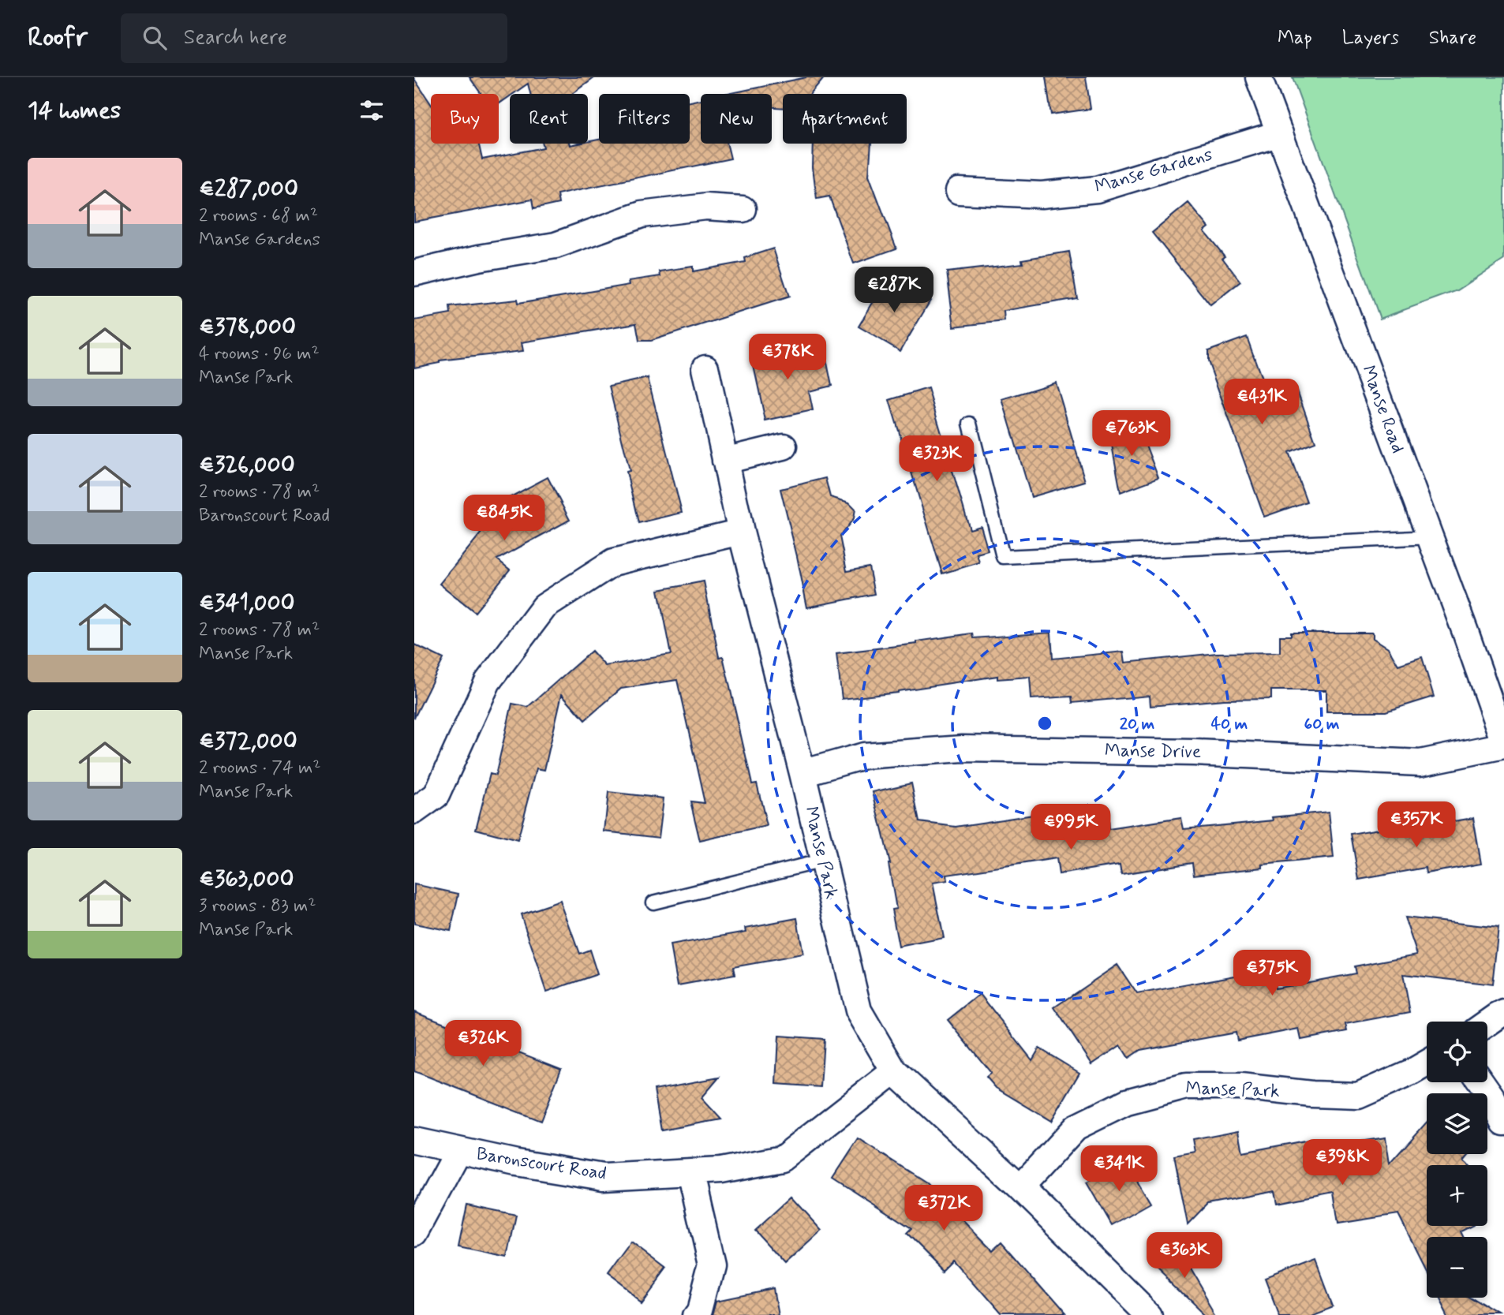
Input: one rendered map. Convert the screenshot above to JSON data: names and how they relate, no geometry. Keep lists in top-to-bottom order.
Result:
{
  "streets": {
    "street": [
      "Manse Gardens",
      "Manse Road",
      "Manse Drive",
      "Manse Park",
      "Baronscourt Road"
    ]
  },
  "crossings": [
    ["Manse Gardens", "Manse Road"],
    ["Manse Road", "Manse Drive"],
    ["Manse Drive", "Manse Park"],
    ["Manse Park", "Baronscourt Road"]
  ],
  "page": {
    "header": "Roofr",
    "search": "Search here",
    "nav": ["Map", "Layers", "Share"],
    "heading": "14 homes",
    "chip": [
      "Buy",
      "Rent",
      "Filters",
      "New",
      "Apartment"
    ],
    "list": [
      {
        "name": "€287,000",
        "note": "2 rooms · 68 m² · Manse Gardens"
      },
      {
        "name": "€378,000",
        "note": "4 rooms · 96 m² · Manse Park"
      },
      {
        "name": "€326,000",
        "note": "2 rooms · 78 m² · Baronscourt Road"
      },
      {
        "name": "€341,000",
        "note": "2 rooms · 78 m² · Manse Park"
      },
      {
        "name": "€372,000",
        "note": "2 rooms · 74 m² · Manse Park"
      },
      {
        "name": "€363,000",
        "note": "3 rooms · 83 m² · Manse Park"
      }
    ],
    "price": [
      "€287K",
      "€378K",
      "€431K",
      "€763K",
      "€323K",
      "€845K",
      "€357K",
      "€995K",
      "€375K",
      "€326K",
      "€398K",
      "€341K",
      "€372K",
      "€363K"
    ],
    "map_buttons": ["+", "−"]
  },
  "rings": ["20 m", "40 m", "60 m"]
}
